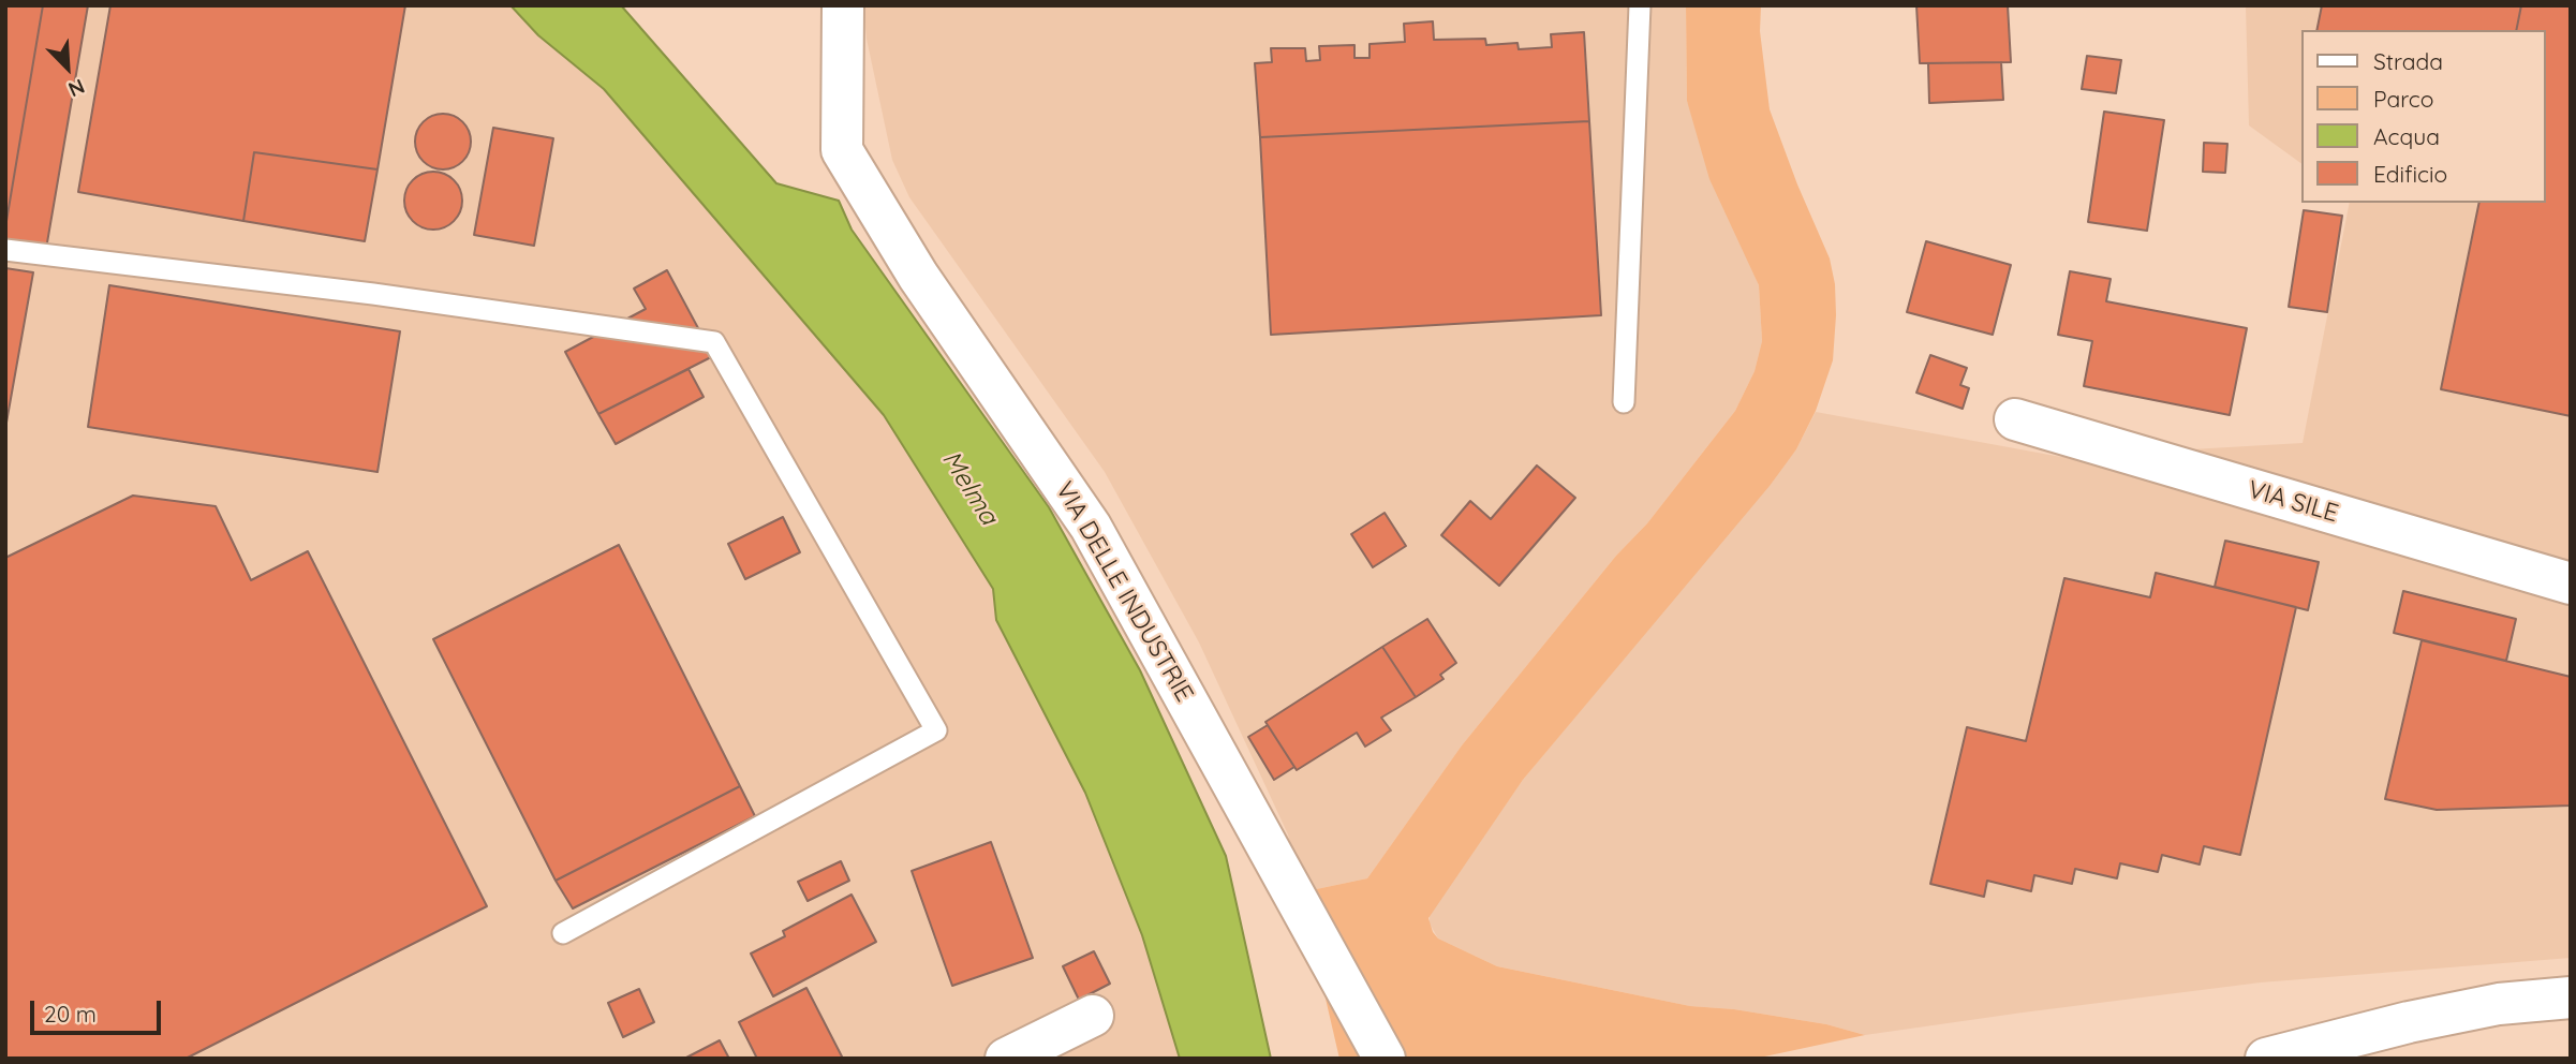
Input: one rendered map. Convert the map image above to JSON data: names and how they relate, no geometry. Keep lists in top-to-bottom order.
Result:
{
  "streets": {
    "main road": ["VIA SILE", "VIA DELLE INDUSTRIE"]
  },
  "water": ["Melma"],
  "legend": [
    "Strada",
    "Parco",
    "Acqua",
    "Edificio"
  ],
  "scale_bar": "20 m",
  "north": "bottom right"
}
